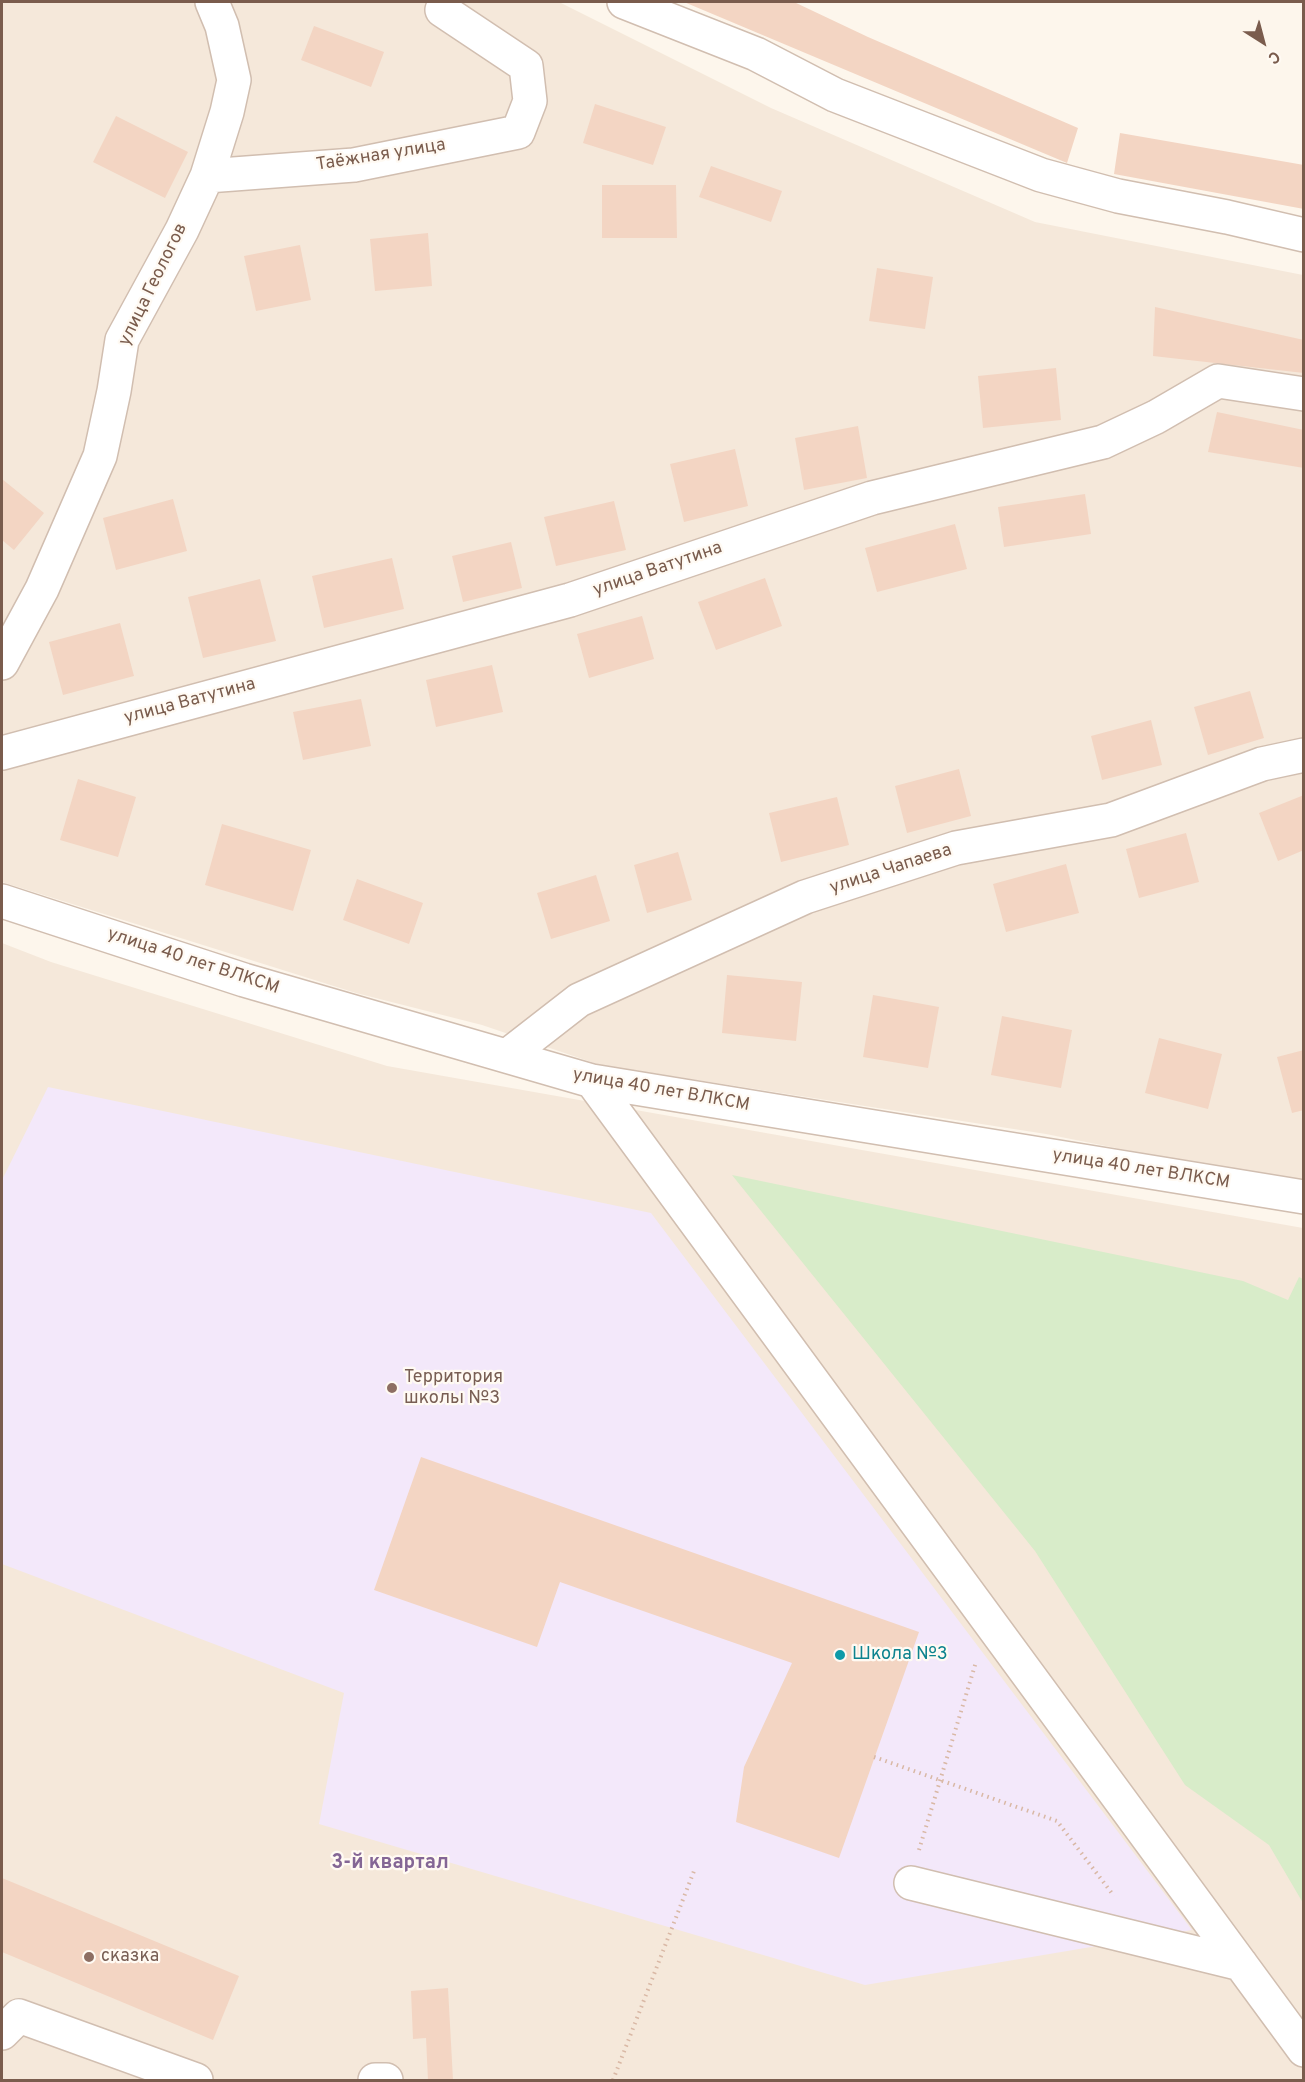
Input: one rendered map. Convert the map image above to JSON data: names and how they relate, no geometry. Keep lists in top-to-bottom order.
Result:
{
  "streets": {
    "street": [
      "Таёжная улица",
      "улица Геологов",
      "улица Ватутина",
      "улица Чапаева",
      "улица 40 лет ВЛКСМ"
    ]
  },
  "crossings": [
    ["Таёжная улица", "улица Геологов"],
    ["улица Чапаева", "улица 40 лет ВЛКСМ"]
  ],
  "districts": ["3-й квартал"],
  "places": ["Территория школы №3", "Школа №3", "сказка"],
  "north": "bottom right"
}
